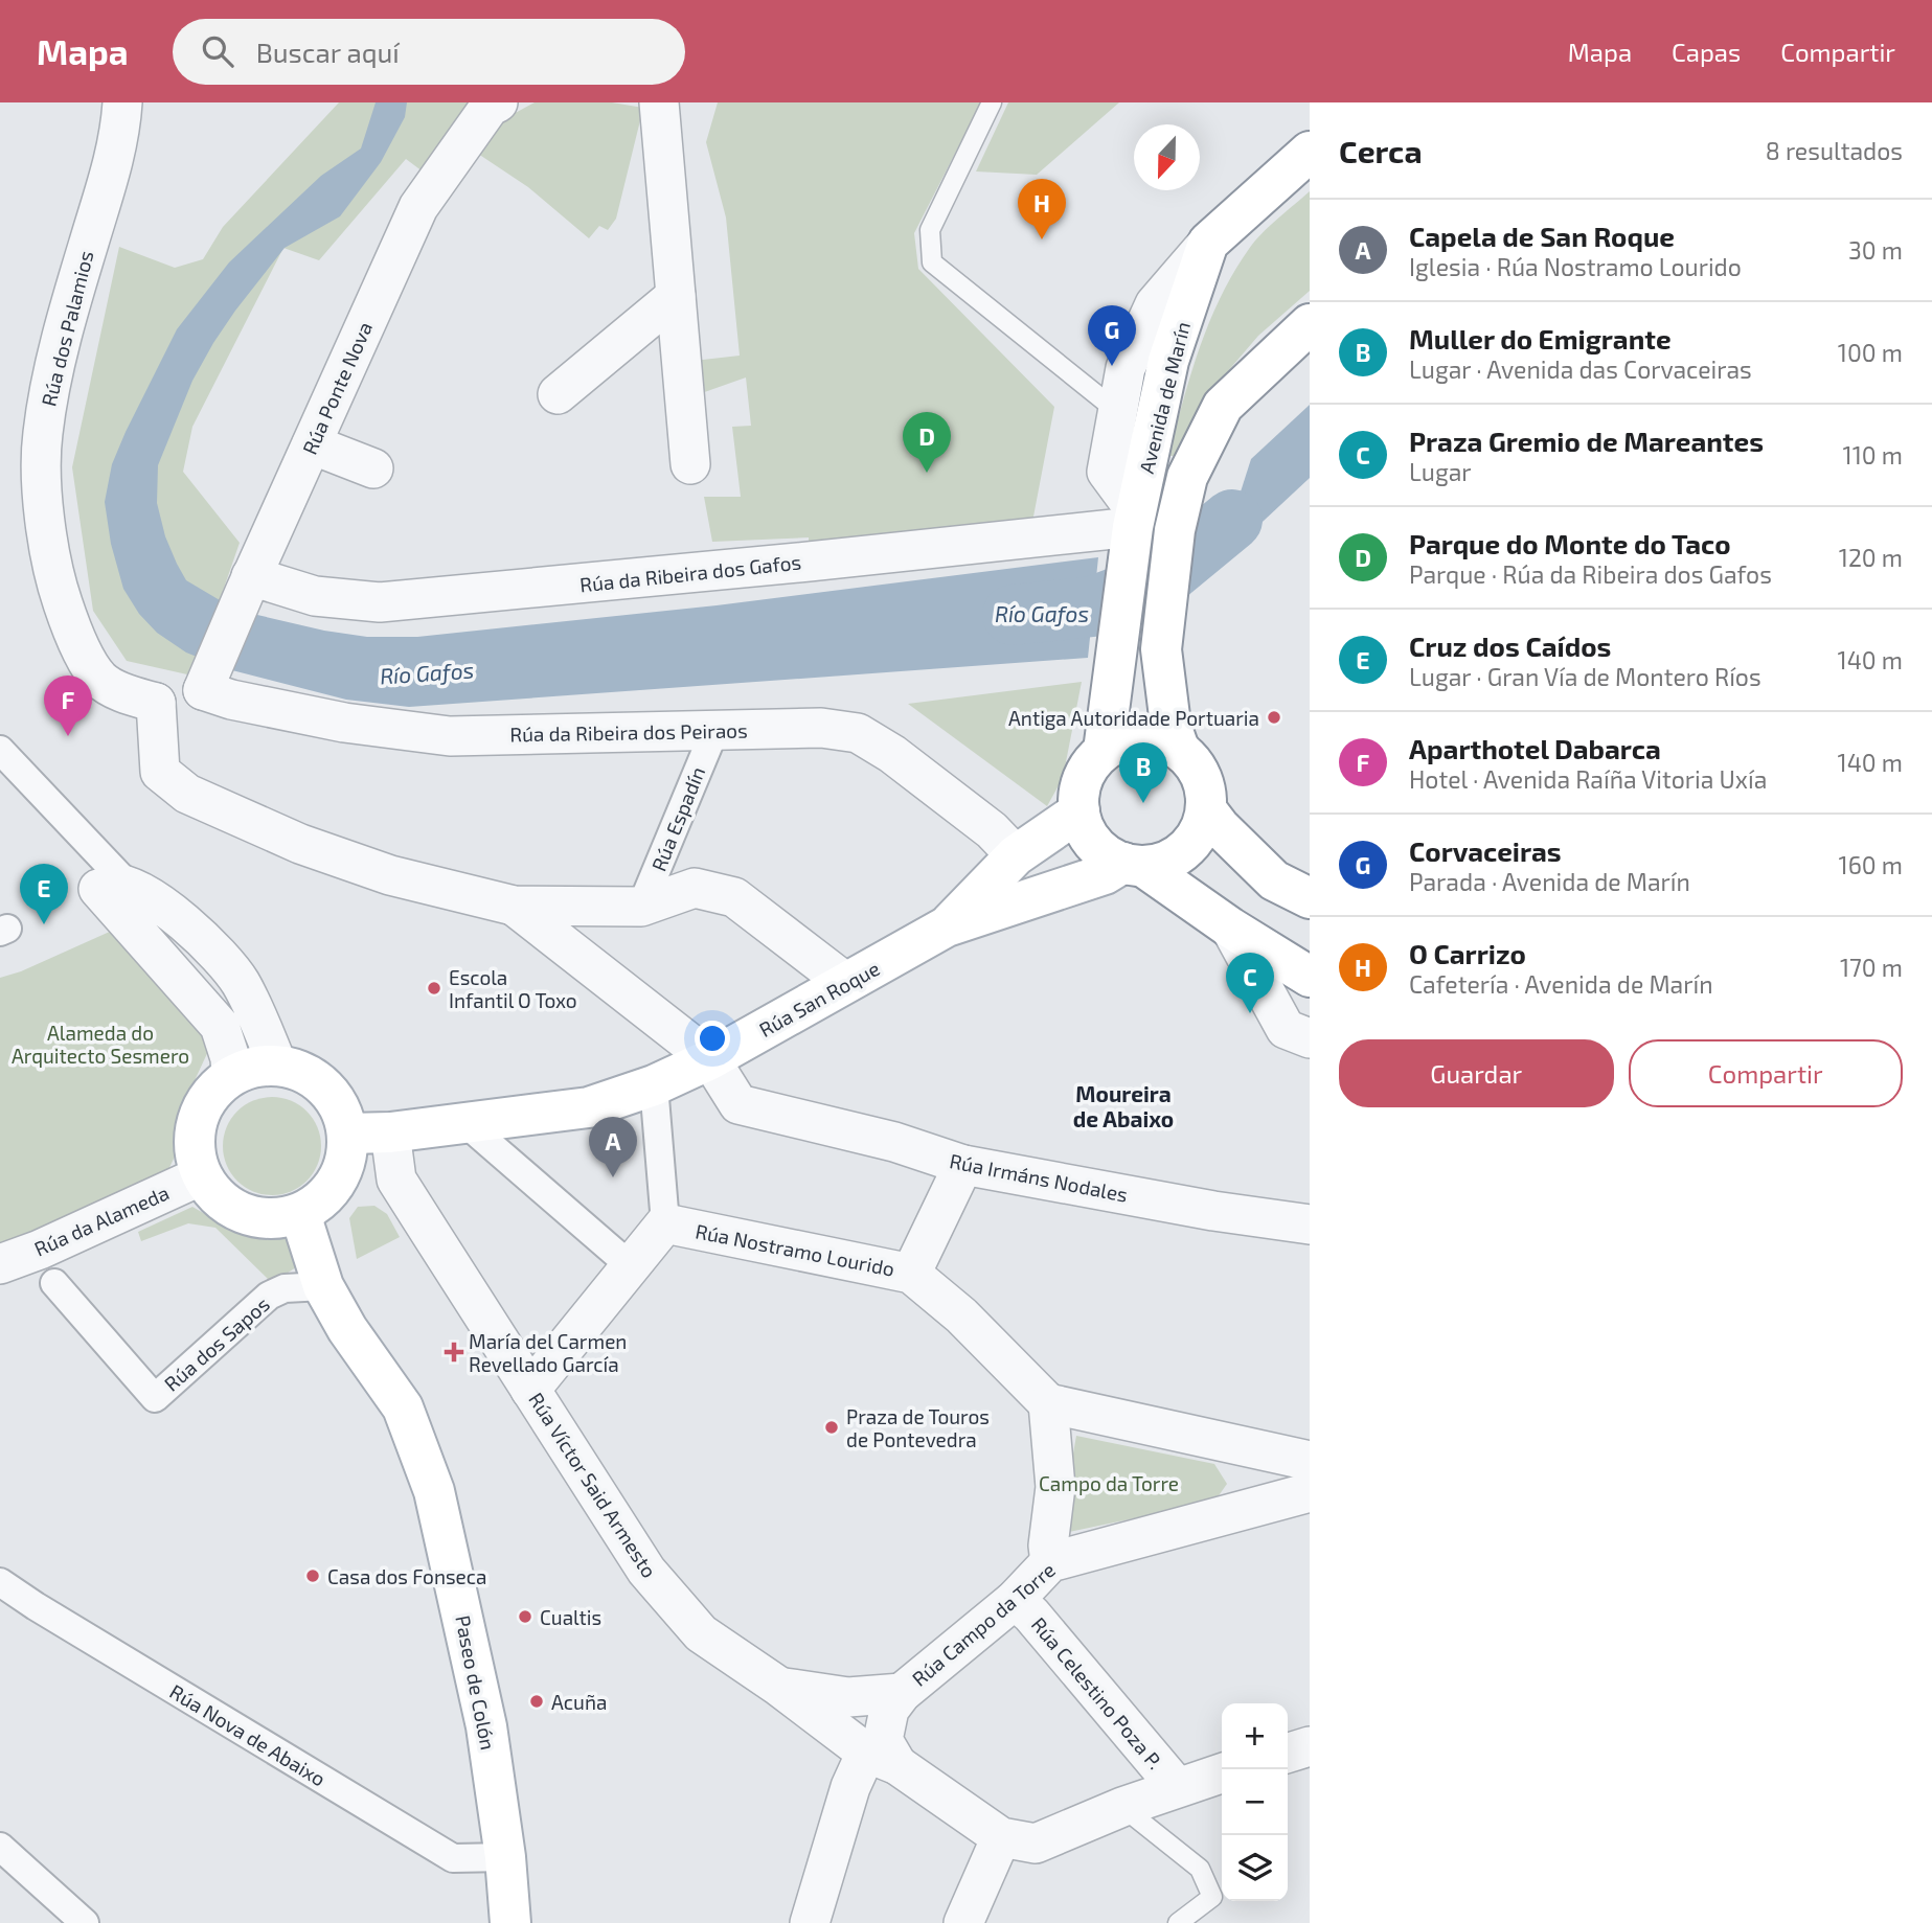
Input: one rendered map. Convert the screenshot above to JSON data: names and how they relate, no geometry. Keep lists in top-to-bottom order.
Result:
{
  "streets": {
    "main road": ["Avenida de Marín", "Rúa San Roque", "Paseo de Colón"],
    "street": [
      "Rúa dos Palamios",
      "Rúa Ponte Nova",
      "Rúa da Ribeira dos Gafos",
      "Rúa da Ribeira dos Peiraos",
      "Rúa Espadín",
      "Rúa Irmáns Nodales",
      "Rúa da Alameda",
      "Rúa Nostramo Lourido",
      "Rúa dos Sapos",
      "Rúa Víctor Said Armesto",
      "Rúa Campo da Torre",
      "Rúa Celestino Poza P.",
      "Rúa Nova de Abaixo"
    ]
  },
  "crossings": [
    ["Rúa Ponte Nova", "Rúa da Ribeira dos Gafos"],
    ["Rúa Ponte Nova", "Rúa da Ribeira dos Peiraos"],
    ["Avenida de Marín", "Rúa da Ribeira dos Gafos"],
    ["Avenida de Marín", "Rúa San Roque"],
    ["Rúa da Ribeira dos Peiraos", "Rúa Espadín"],
    ["Rúa da Ribeira dos Peiraos", "Rúa San Roque"],
    ["Rúa San Roque", "Rúa Irmáns Nodales"],
    ["Rúa San Roque", "Rúa da Alameda"],
    ["Rúa San Roque", "Rúa Víctor Said Armesto"],
    ["Rúa San Roque", "Paseo de Colón"],
    ["Rúa da Alameda", "Paseo de Colón"],
    ["Rúa dos Sapos", "Paseo de Colón"],
    ["Rúa Víctor Said Armesto", "Rúa Campo da Torre"],
    ["Rúa Víctor Said Armesto", "Rúa Celestino Poza P."],
    ["Rúa Campo da Torre", "Rúa Celestino Poza P."],
    ["Paseo de Colón", "Rúa Nova de Abaixo"]
  ],
  "districts": ["Moureira de Abaixo"],
  "water": ["Río Gafos"],
  "parks": ["Alameda do Arquitecto Sesmero", "Campo da Torre"],
  "places": {
    "other": [
      "Antiga Autoridade Portuaria",
      "Escola Infantil O Toxo",
      "Praza de Touros de Pontevedra",
      "Casa dos Fonseca",
      "Cualtis",
      "Acuña"
    ],
    "health": ["María del Carmen Revellado García"]
  },
  "north": "bottom",
  "page": {
    "header": "Mapa",
    "search": "Buscar aquí",
    "nav": ["Mapa", "Capas", "Compartir"],
    "heading": ["Cerca", "8 resultados"],
    "pins": [
      "H",
      "G",
      "D",
      "F",
      "B",
      "E",
      "C",
      "A"
    ],
    "list": [
      {
        "mark": "A",
        "name": "Capela de San Roque",
        "note": "Iglesia · Rúa Nostramo Lourido",
        "value": "30 m"
      },
      {
        "mark": "B",
        "name": "Muller do Emigrante",
        "note": "Lugar · Avenida das Corvaceiras",
        "value": "100 m"
      },
      {
        "mark": "C",
        "name": "Praza Gremio de Mareantes",
        "note": "Lugar",
        "value": "110 m"
      },
      {
        "mark": "D",
        "name": "Parque do Monte do Taco",
        "note": "Parque · Rúa da Ribeira dos Gafos",
        "value": "120 m"
      },
      {
        "mark": "E",
        "name": "Cruz dos Caídos",
        "note": "Lugar · Gran Vía de Montero Ríos",
        "value": "140 m"
      },
      {
        "mark": "F",
        "name": "Aparthotel Dabarca",
        "note": "Hotel · Avenida Raíña Vitoria Uxía",
        "value": "140 m"
      },
      {
        "mark": "G",
        "name": "Corvaceiras",
        "note": "Parada · Avenida de Marín",
        "value": "160 m"
      },
      {
        "mark": "H",
        "name": "O Carrizo",
        "note": "Cafetería · Avenida de Marín",
        "value": "170 m"
      }
    ],
    "buttons": ["Guardar", "Compartir"],
    "map_buttons": ["+", "−"]
  }
}
